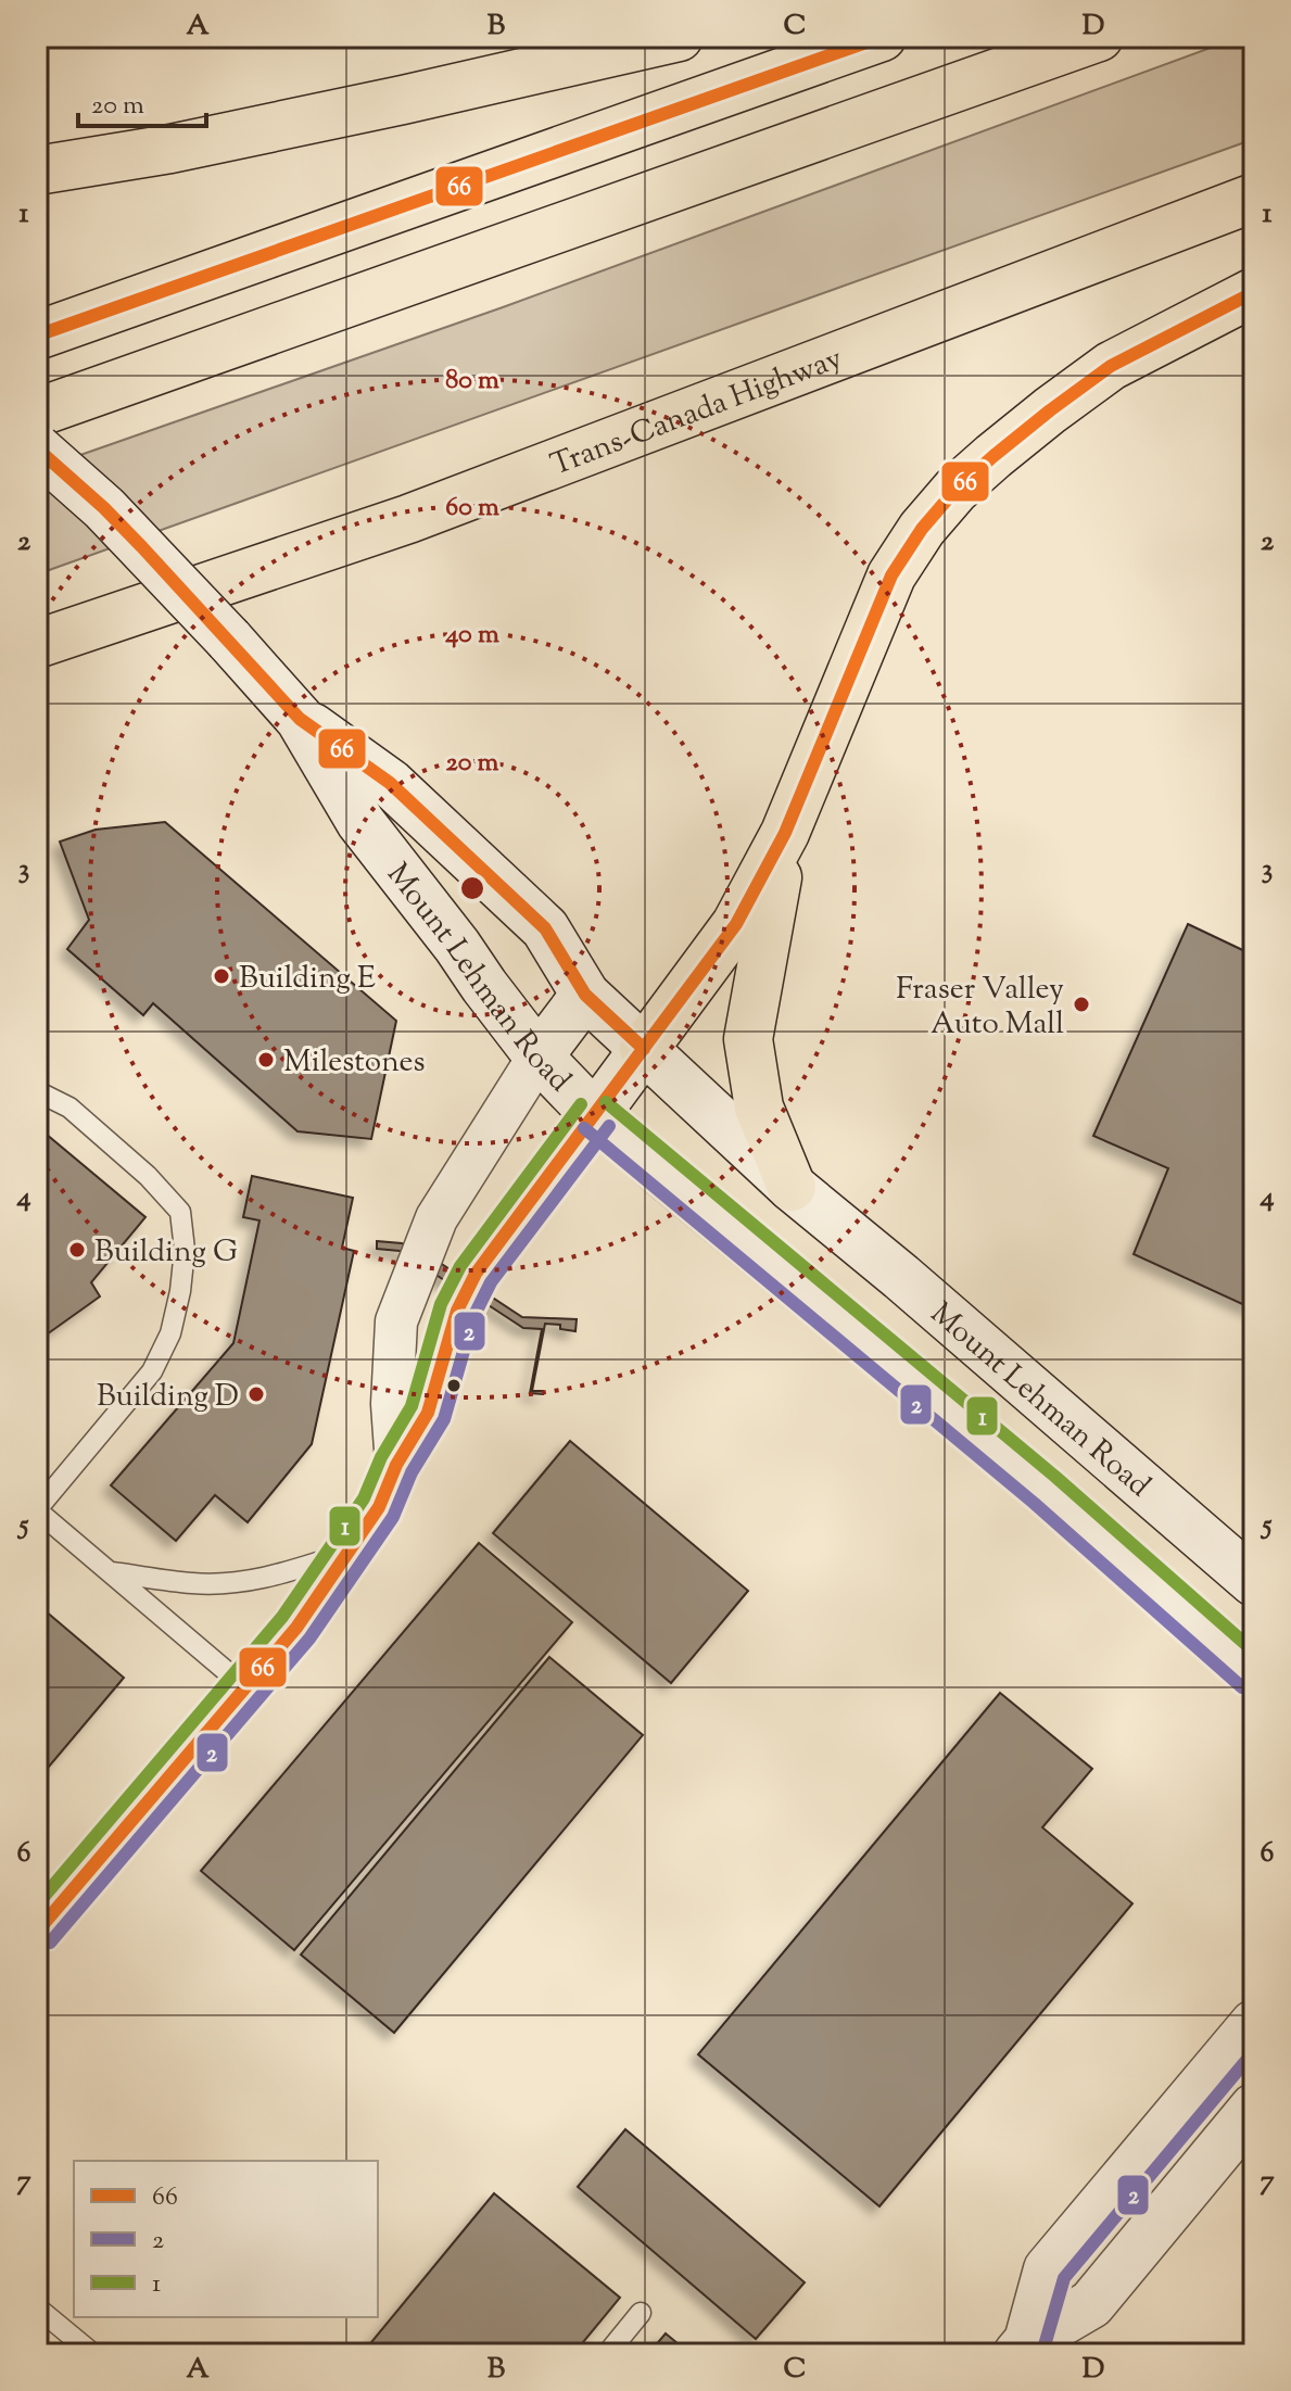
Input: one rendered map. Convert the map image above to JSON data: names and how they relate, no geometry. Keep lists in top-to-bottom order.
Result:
{
  "streets": {
    "highway": ["Trans-Canada Highway"],
    "main road": ["Mount Lehman Road"]
  },
  "places": [
    "Building E",
    "Fraser Valley Auto Mall",
    "Milestones",
    "Building G",
    "Building D"
  ],
  "lines": ["transit line 66", "transit line 1", "transit line 2"],
  "legend": ["66", "2", "1"],
  "scale_bar": "20 m",
  "grid": {
    "columns": [
      "A",
      "B",
      "C",
      "D"
    ],
    "rows": [
      "1",
      "2",
      "3",
      "4",
      "5",
      "6",
      "7"
    ]
  },
  "rings": [
    "80 m",
    "60 m",
    "40 m",
    "20 m"
  ]
}
